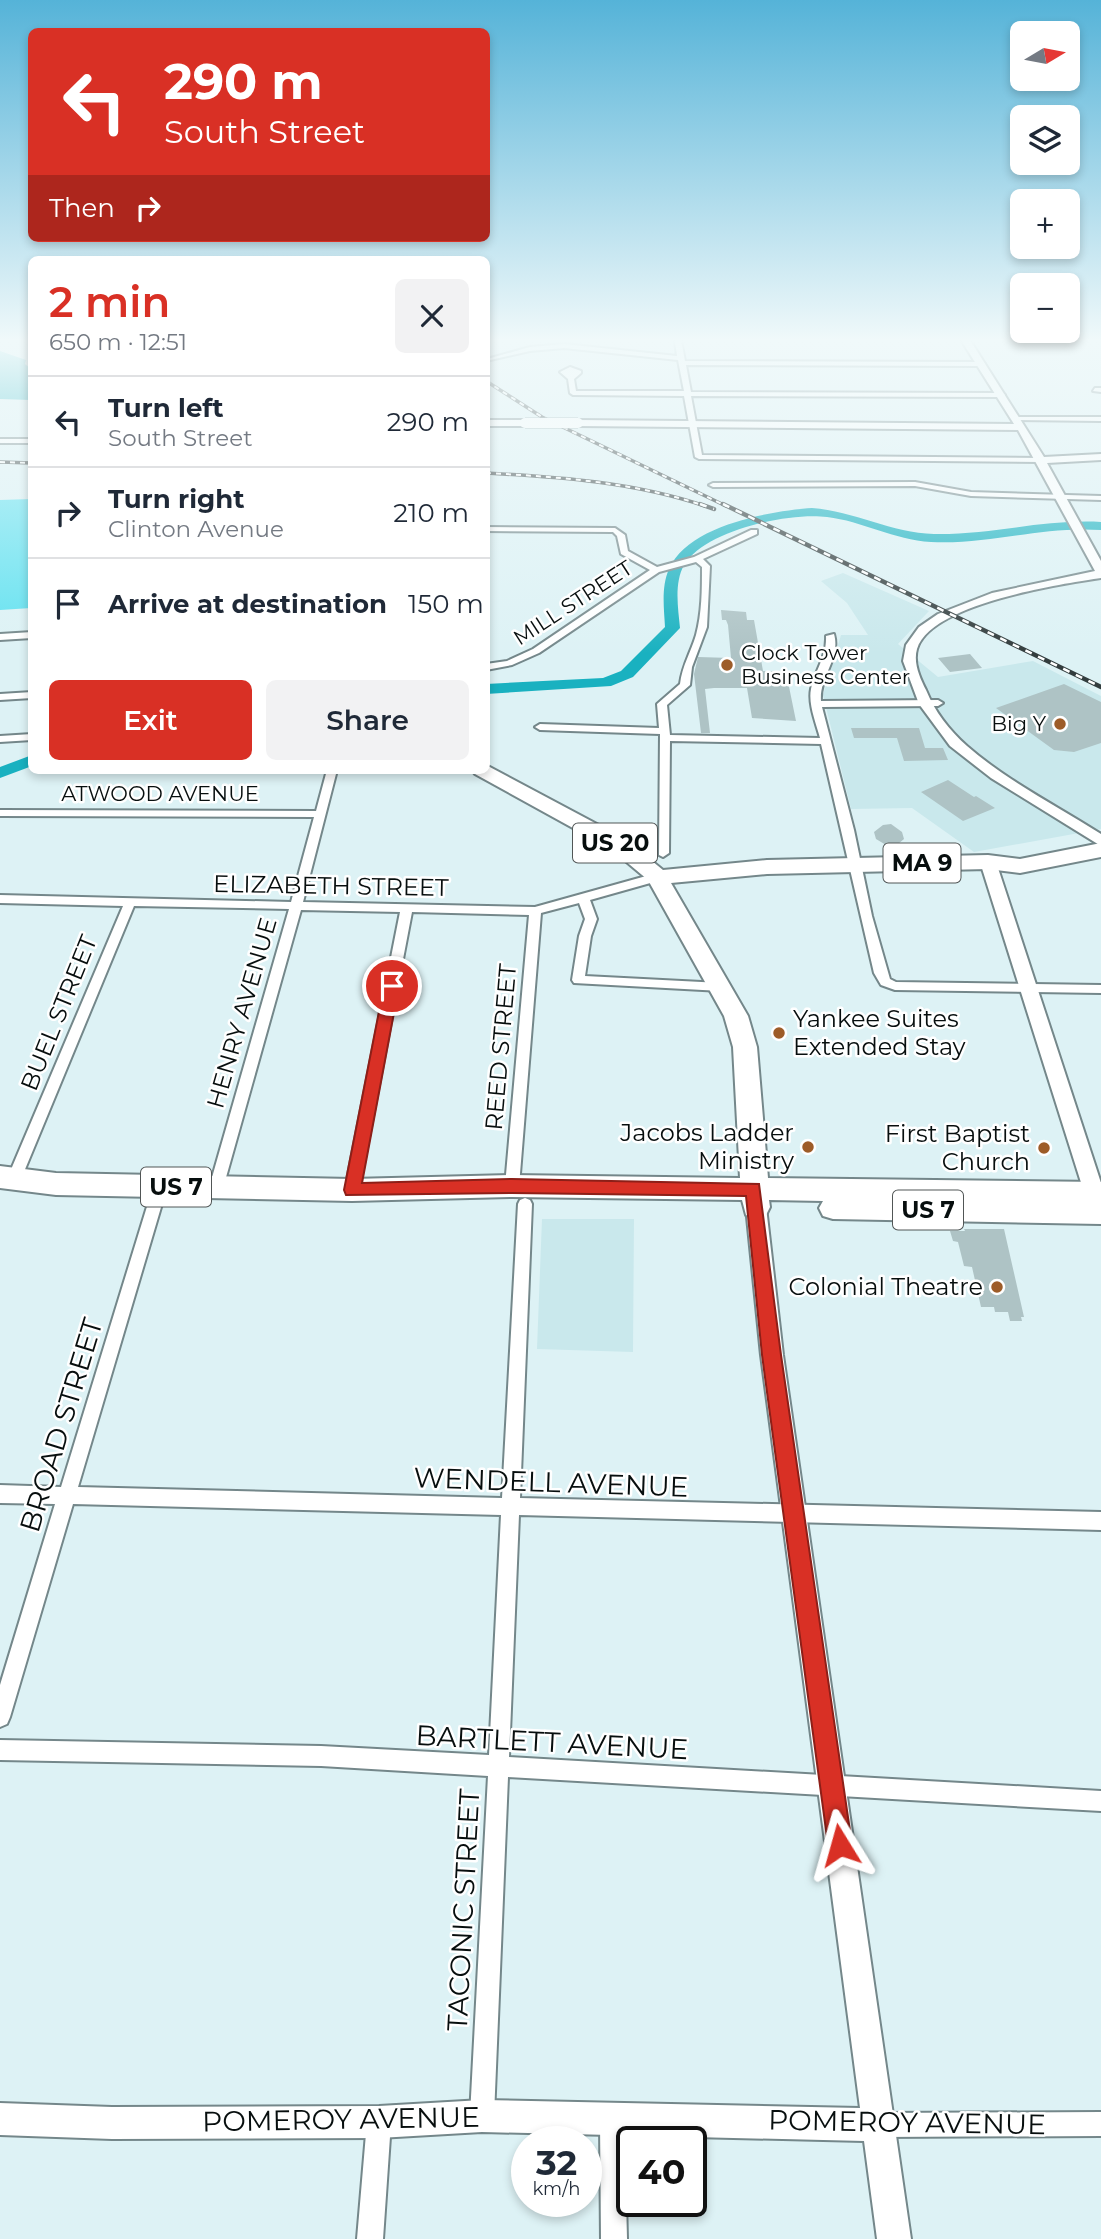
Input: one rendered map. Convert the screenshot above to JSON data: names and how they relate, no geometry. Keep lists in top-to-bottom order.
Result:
{
  "streets": {
    "highway": ["US 20", "MA 9", "US 7"],
    "street": [
      "MILL STREET",
      "ATWOOD AVENUE",
      "ELIZABETH STREET",
      "BUEL STREET",
      "HENRY AVENUE",
      "REED STREET",
      "BROAD STREET",
      "WENDELL AVENUE",
      "BARTLETT AVENUE",
      "TACONIC STREET",
      "POMEROY AVENUE"
    ]
  },
  "crossings": [
    ["ATWOOD AVENUE", "HENRY AVENUE"],
    ["US 20", "MA 9"],
    ["US 20", "ELIZABETH STREET"],
    ["US 20", "US 7"],
    ["MA 9", "ELIZABETH STREET"],
    ["ELIZABETH STREET", "BUEL STREET"],
    ["ELIZABETH STREET", "HENRY AVENUE"],
    ["ELIZABETH STREET", "REED STREET"],
    ["BUEL STREET", "US 7"],
    ["HENRY AVENUE", "US 7"],
    ["REED STREET", "US 7"],
    ["REED STREET", "TACONIC STREET"],
    ["US 7", "BROAD STREET"],
    ["US 7", "TACONIC STREET"],
    ["BROAD STREET", "WENDELL AVENUE"],
    ["WENDELL AVENUE", "TACONIC STREET"],
    ["BARTLETT AVENUE", "TACONIC STREET"],
    ["TACONIC STREET", "POMEROY AVENUE"]
  ],
  "places": [
    "Clock Tower Business Center",
    "Big Y",
    "Yankee Suites Extended Stay",
    "Jacobs Ladder Ministry",
    "First Baptist Church",
    "Colonial Theatre"
  ],
  "north": "right",
  "page": {
    "map_buttons": ["+", "−"],
    "turn": ["290 m", "South Street"],
    "then": "Then",
    "heading": ["2 min", "650 m · 12:51"],
    "list": [
      {
        "name": "Turn left",
        "note": "South Street",
        "value": "290 m"
      },
      {
        "name": "Turn right",
        "note": "Clinton Avenue",
        "value": "210 m"
      },
      {
        "name": "Arrive at destination",
        "value": "150 m"
      }
    ],
    "buttons": ["Exit", "Share"],
    "speed": "32 km/h",
    "limit": "40"
  }
}
